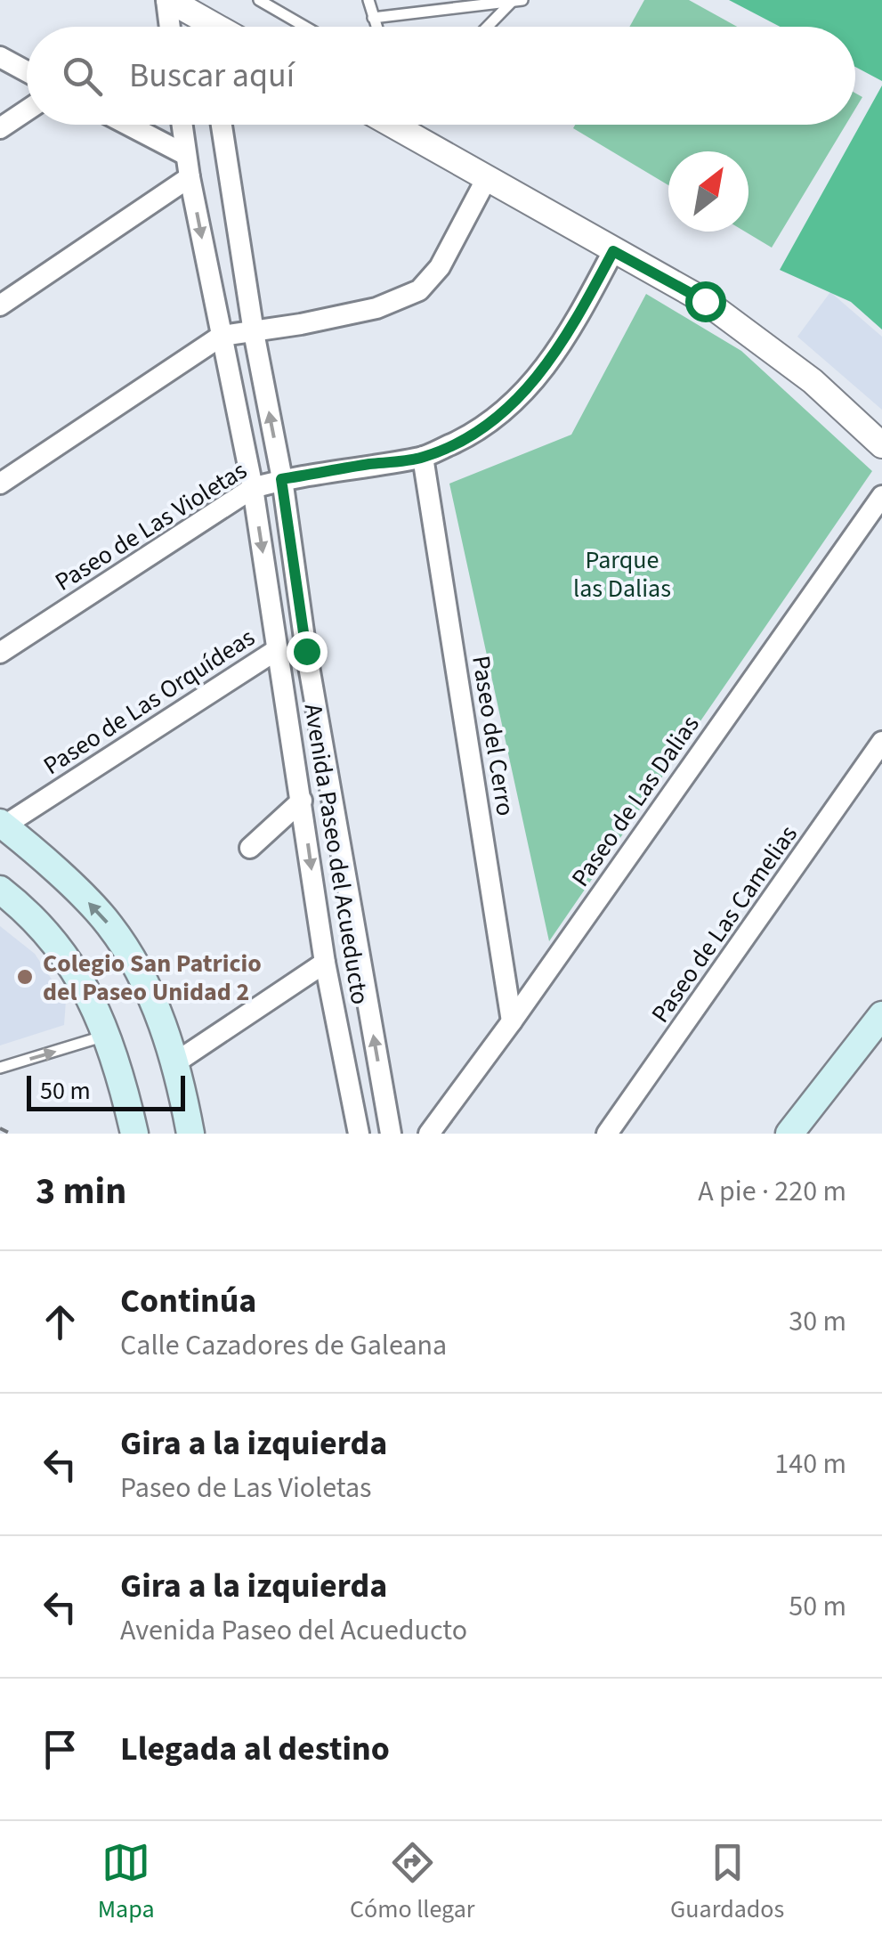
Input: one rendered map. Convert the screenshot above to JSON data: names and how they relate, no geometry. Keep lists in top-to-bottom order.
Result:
{
  "streets": {
    "street": [
      "Paseo de Las Violetas",
      "Paseo de Las Orquídeas",
      "Paseo del Cerro",
      "Paseo de Las Dalias",
      "Avenida Paseo del Acueducto",
      "Paseo de Las Camelias"
    ]
  },
  "crossings": [
    ["Paseo de Las Violetas", "Paseo del Cerro"],
    ["Paseo de Las Violetas", "Avenida Paseo del Acueducto"],
    ["Paseo de Las Orquídeas", "Avenida Paseo del Acueducto"],
    ["Paseo del Cerro", "Paseo de Las Dalias"]
  ],
  "parks": ["Parque las Dalias"],
  "places": ["Colegio San Patricio del Paseo Unidad 2"],
  "scale_bar": "50 m",
  "north": "top right",
  "page": {
    "search": "Buscar aquí",
    "scale": "50 m",
    "heading": ["3 min", "A pie · 220 m"],
    "list": [
      ["Continúa", "Calle Cazadores de Galeana", "30 m"],
      ["Gira a la izquierda", "Paseo de Las Violetas", "140 m"],
      ["Gira a la izquierda", "Avenida Paseo del Acueducto", "50 m"],
      "Llegada al destino"
    ],
    "nav": ["Mapa", "Cómo llegar", "Guardados"]
  }
}
